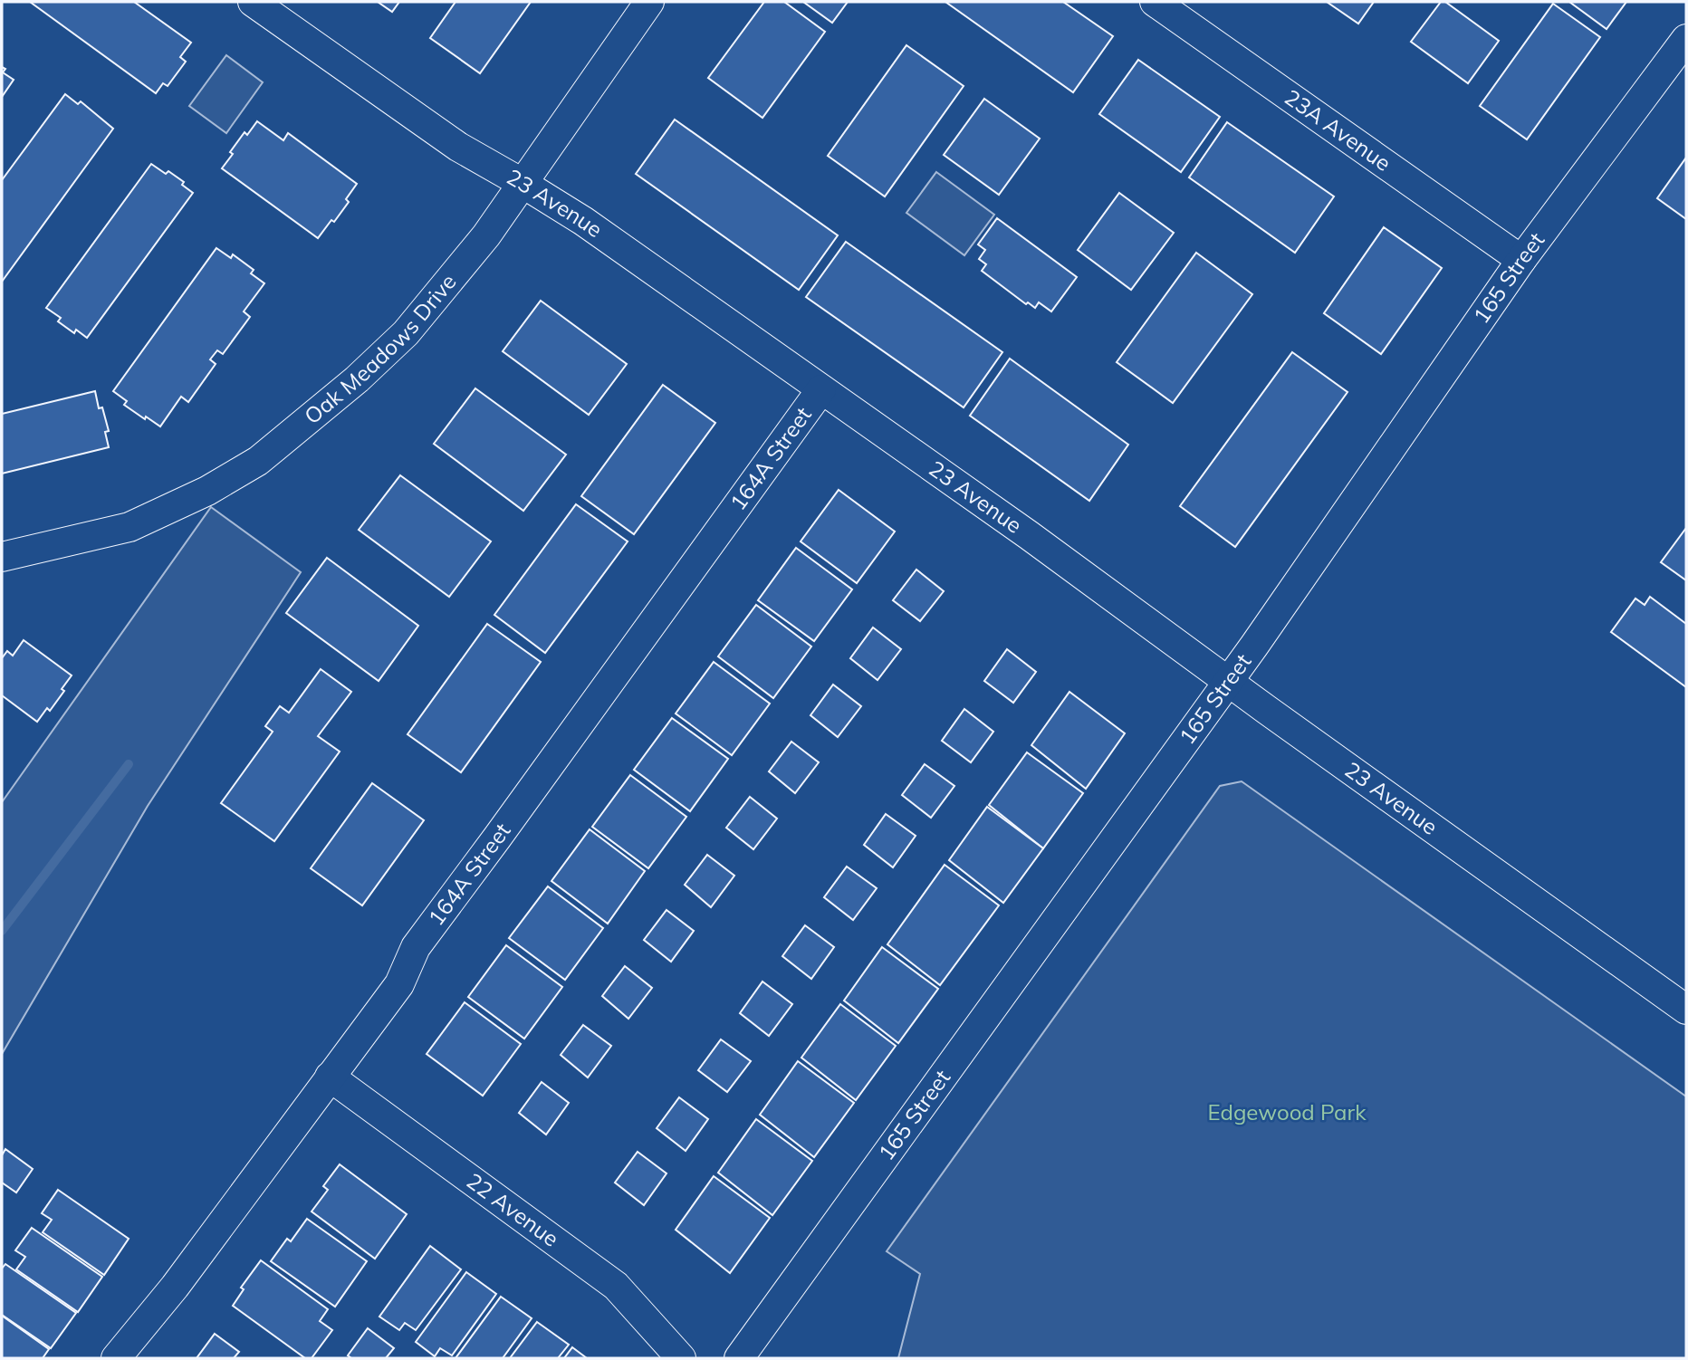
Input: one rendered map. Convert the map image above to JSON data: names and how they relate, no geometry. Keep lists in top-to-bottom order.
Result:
{
  "streets": {
    "street": [
      "23A Avenue",
      "23 Avenue",
      "165 Street",
      "Oak Meadows Drive",
      "164A Street",
      "22 Avenue"
    ]
  },
  "crossings": [
    ["23A Avenue", "165 Street"],
    ["23 Avenue", "165 Street"],
    ["23 Avenue", "Oak Meadows Drive"],
    ["23 Avenue", "164A Street"],
    ["164A Street", "22 Avenue"]
  ],
  "parks": ["Edgewood Park"]
}
